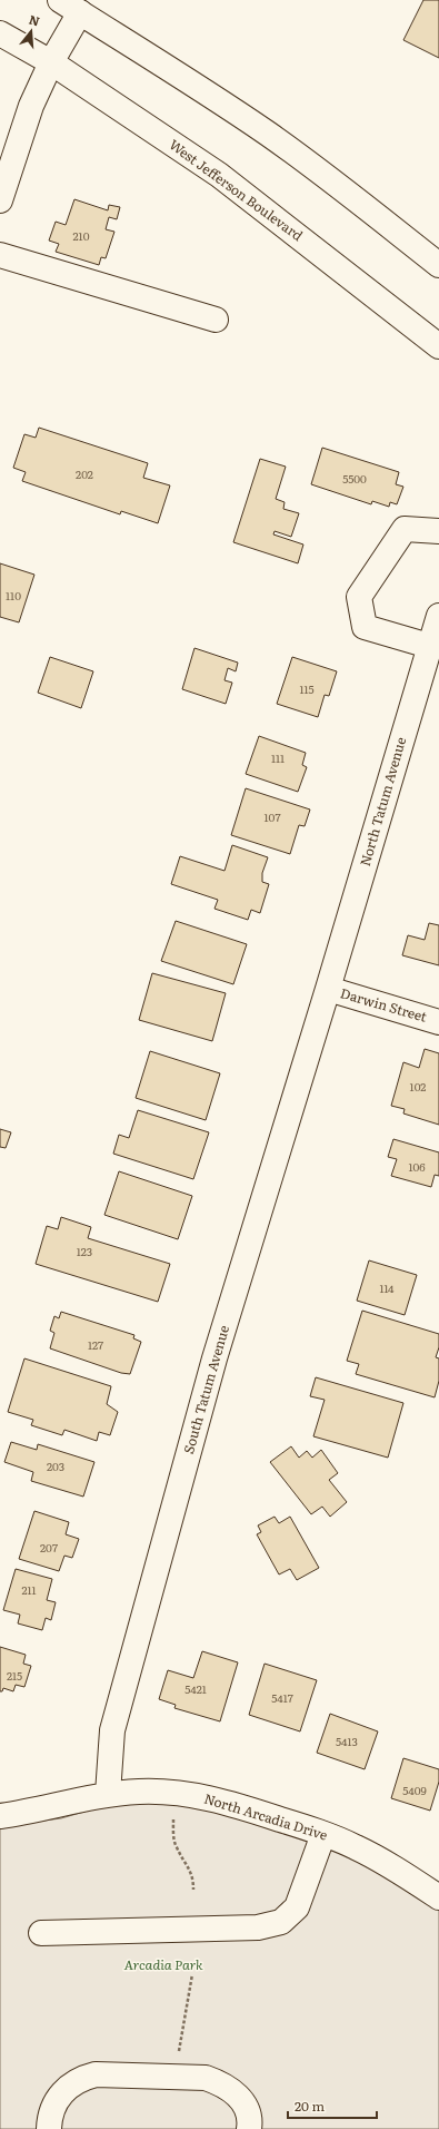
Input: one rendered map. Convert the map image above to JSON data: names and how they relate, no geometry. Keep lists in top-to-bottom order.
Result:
{
  "streets": {
    "street": [
      "West Jefferson Boulevard",
      "North Tatum Avenue",
      "Darwin Street",
      "South Tatum Avenue",
      "North Arcadia Drive"
    ]
  },
  "crossings": [
    ["North Tatum Avenue", "Darwin Street"],
    ["North Tatum Avenue", "South Tatum Avenue"],
    ["Darwin Street", "South Tatum Avenue"],
    ["South Tatum Avenue", "North Arcadia Drive"]
  ],
  "parks": ["Arcadia Park"],
  "house_numbers": [
    "210",
    "202",
    "5500",
    "110",
    "115",
    "111",
    "107",
    "102",
    "106",
    "123",
    "114",
    "127",
    "203",
    "207",
    "211",
    "215",
    "5421",
    "5417",
    "5413",
    "5409"
  ],
  "scale_bar": "20 m",
  "north": "top"
}
